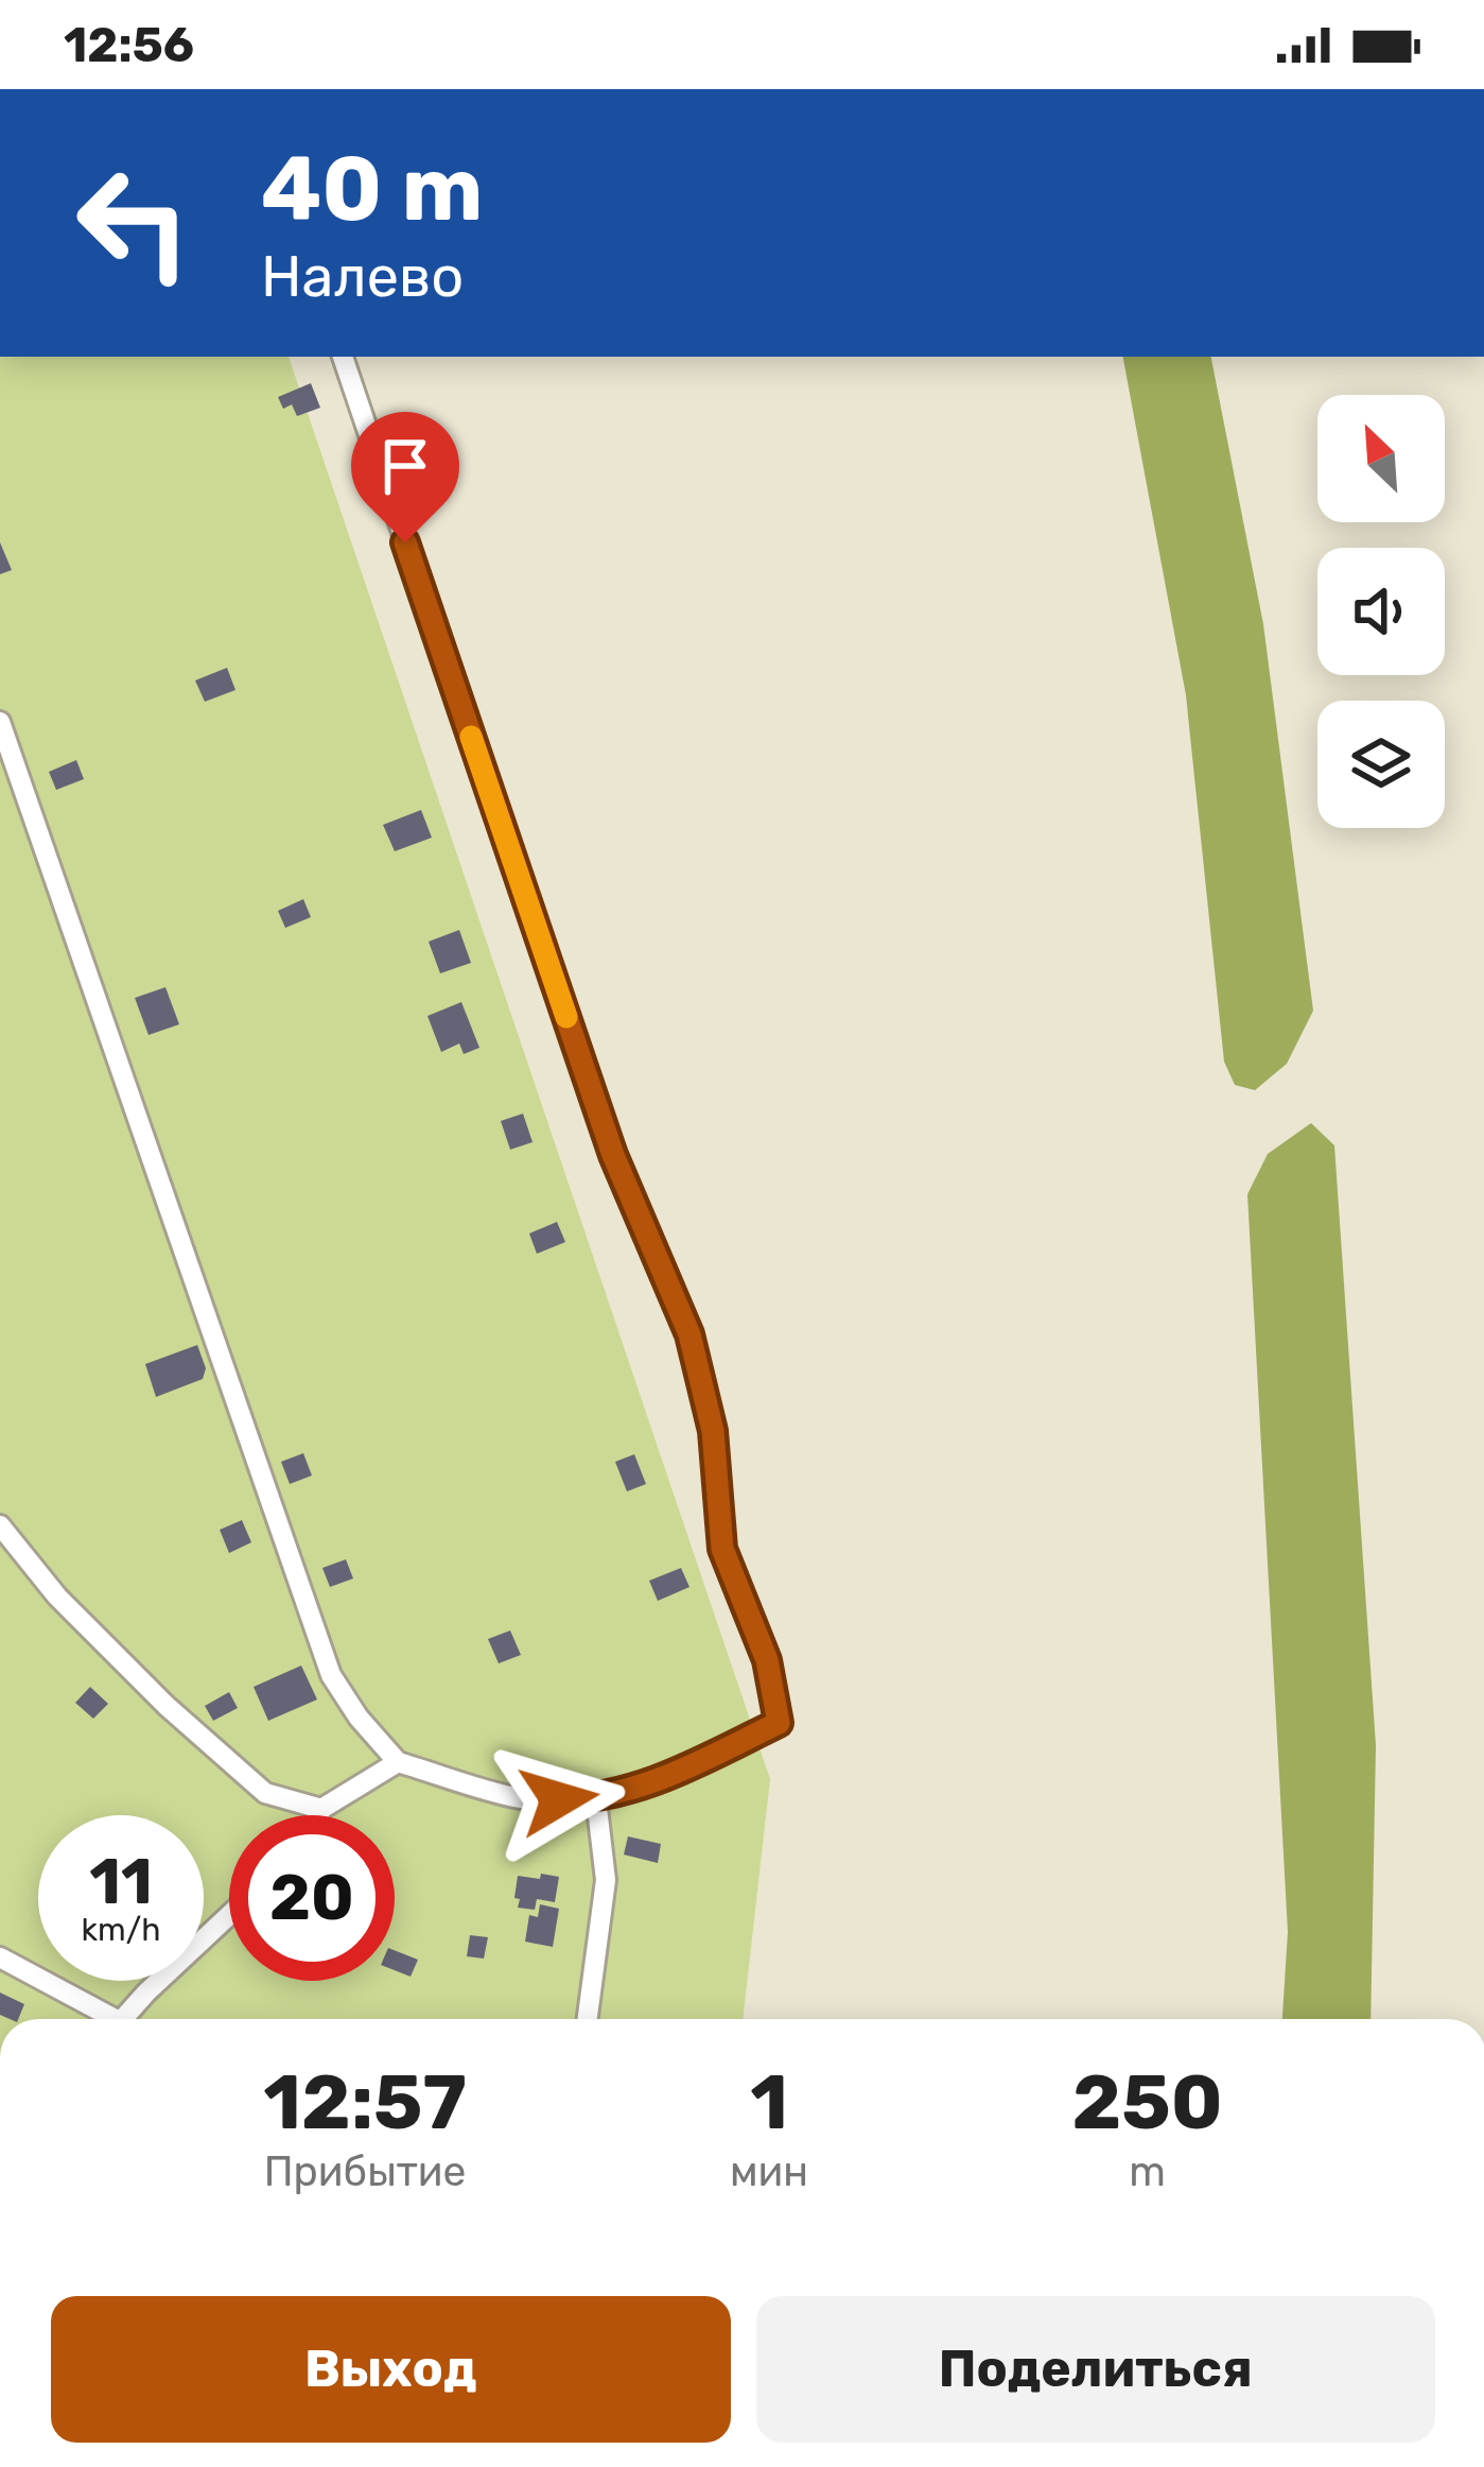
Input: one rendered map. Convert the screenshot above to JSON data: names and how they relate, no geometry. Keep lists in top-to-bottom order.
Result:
{
  "north": "top left",
  "page": {
    "status": "12:56",
    "turn": ["40 m", "Налево"],
    "speed": "11 km/h",
    "limit": "20",
    "eta": [
      "12:57",
      "Прибытие",
      "1",
      "мин",
      "250",
      "m"
    ],
    "buttons": ["Выход", "Поделиться"]
  }
}
